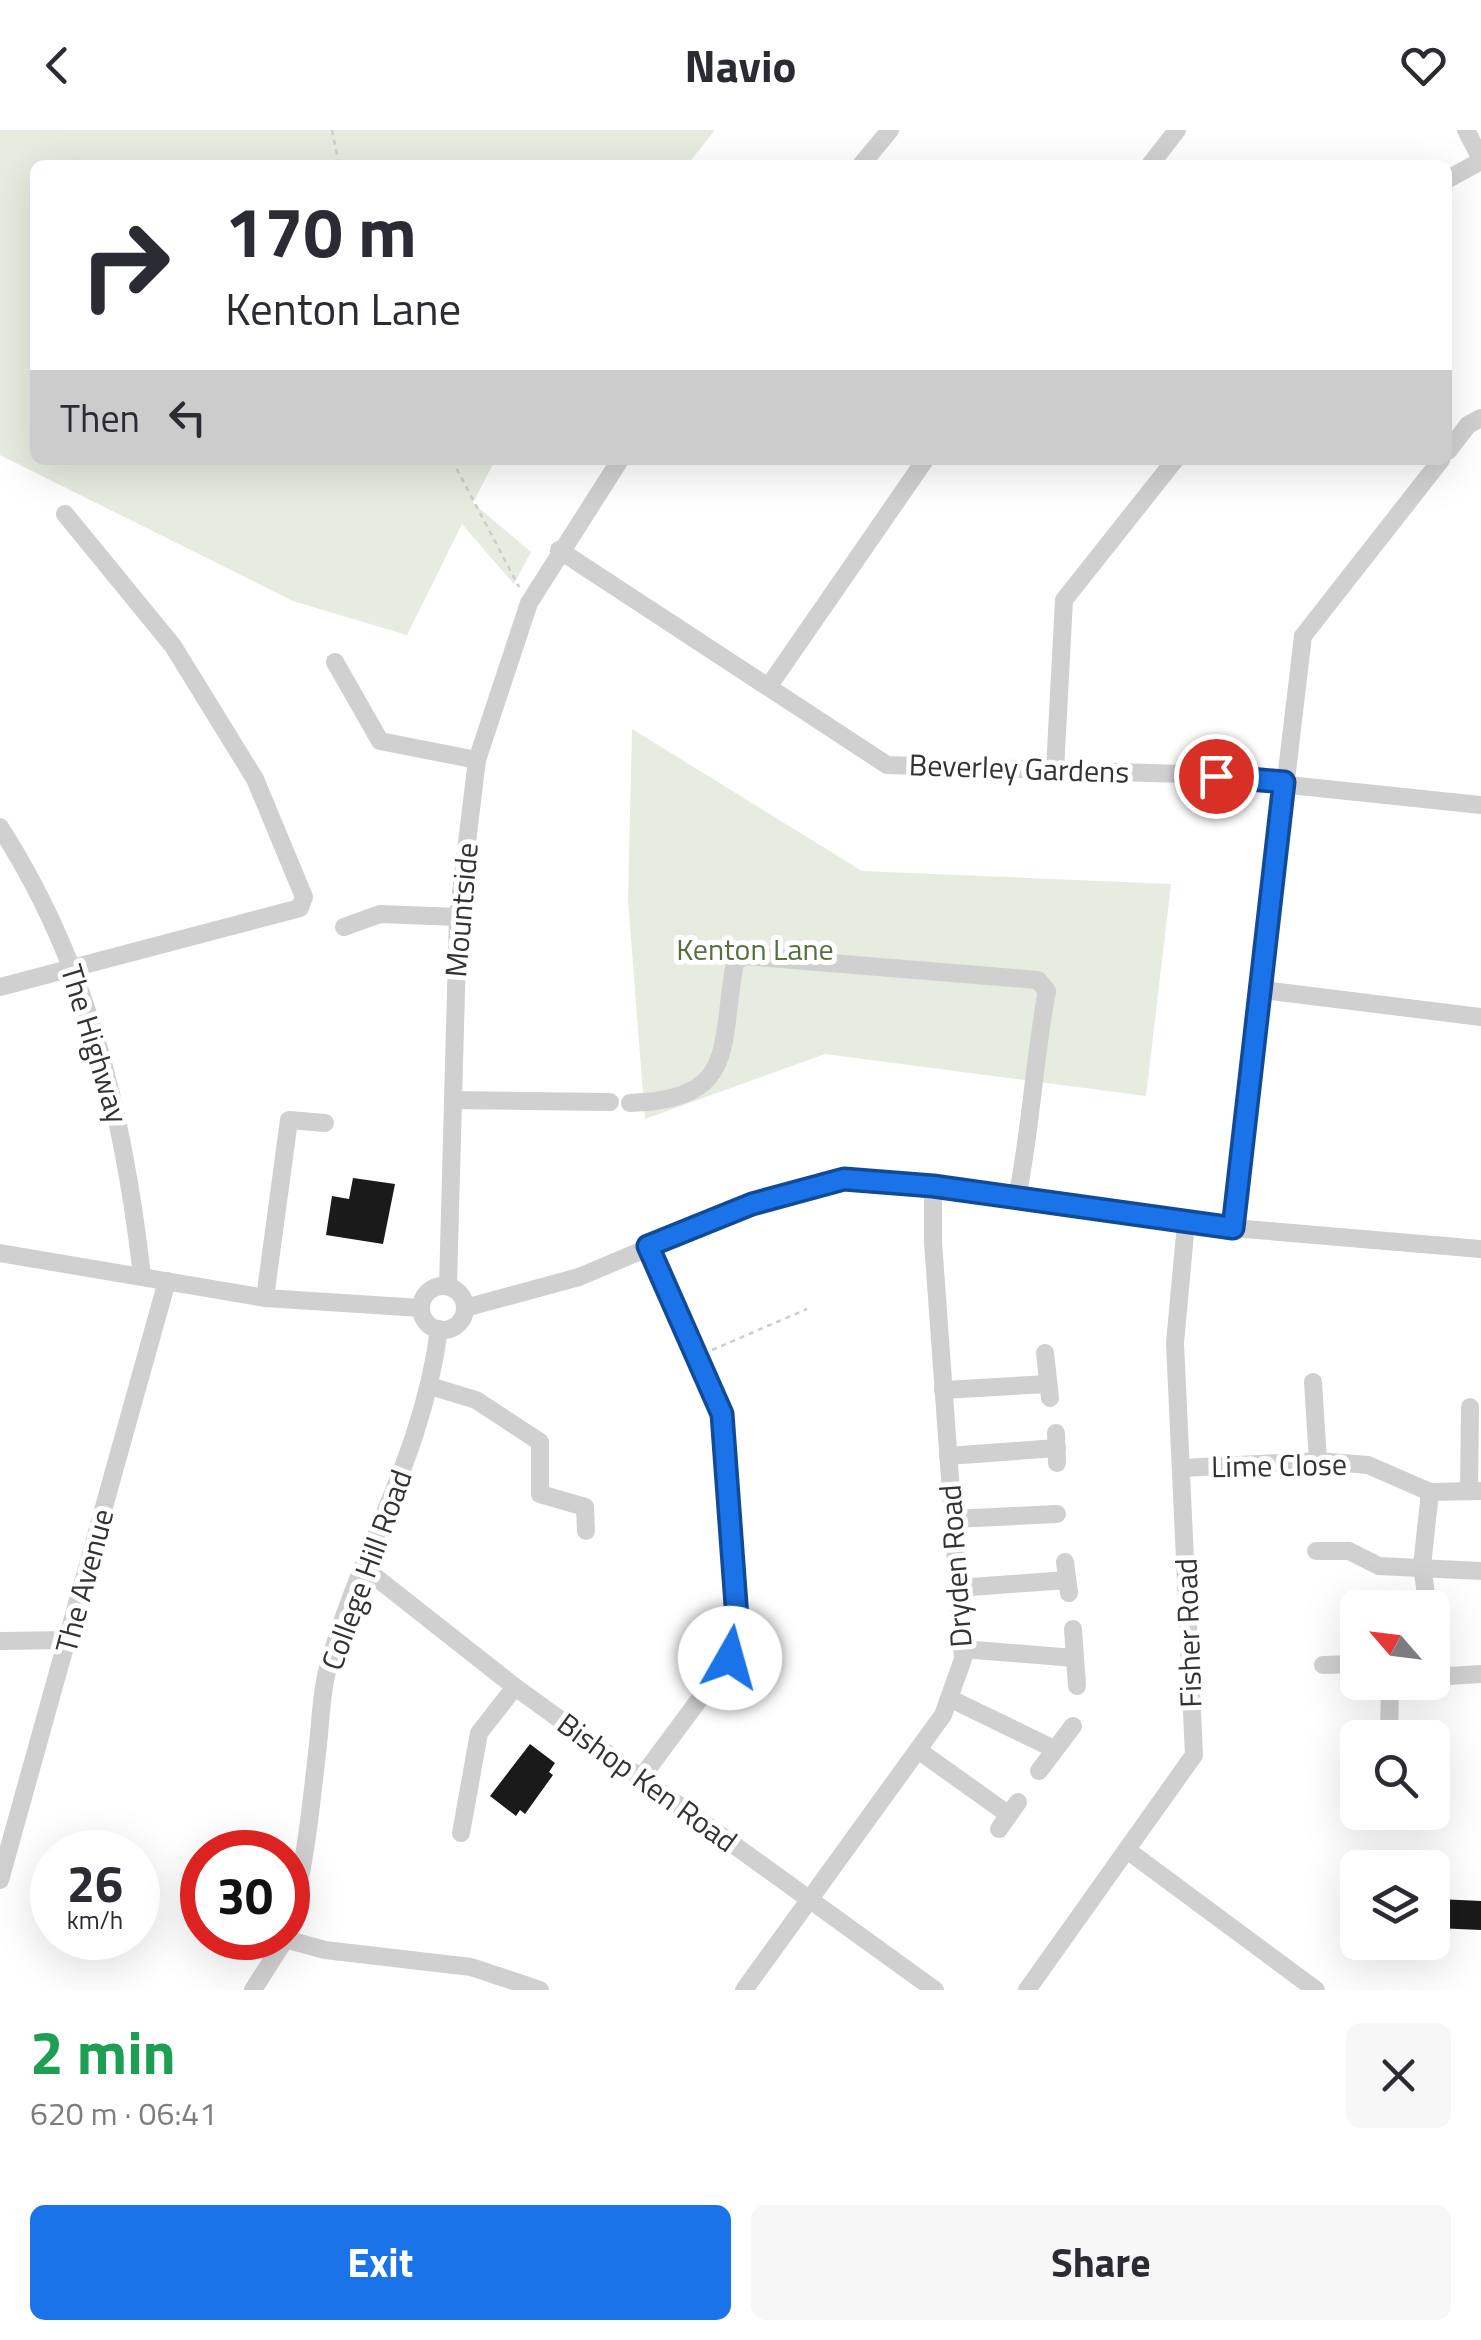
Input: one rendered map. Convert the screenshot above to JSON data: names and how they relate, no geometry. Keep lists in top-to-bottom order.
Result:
{
  "streets": {
    "street": [
      "Beverley Gardens",
      "Mountside",
      "The Highway",
      "Lime Close",
      "Dryden Road",
      "College Hill Road",
      "The Avenue",
      "Fisher Road",
      "Bishop Ken Road"
    ]
  },
  "crossings": [
    ["Beverley Gardens", "Mountside"],
    ["Mountside", "College Hill Road"],
    ["Lime Close", "Fisher Road"],
    ["Dryden Road", "Bishop Ken Road"],
    ["College Hill Road", "Bishop Ken Road"]
  ],
  "parks": ["Kenton Lane"],
  "north": "top left",
  "page": {
    "header": "Navio",
    "turn": ["170 m", "Kenton Lane"],
    "then": "Then",
    "speed": "26 km/h",
    "limit": "30",
    "heading": ["2 min", "620 m · 06:41"],
    "buttons": ["Exit", "Share"]
  }
}
